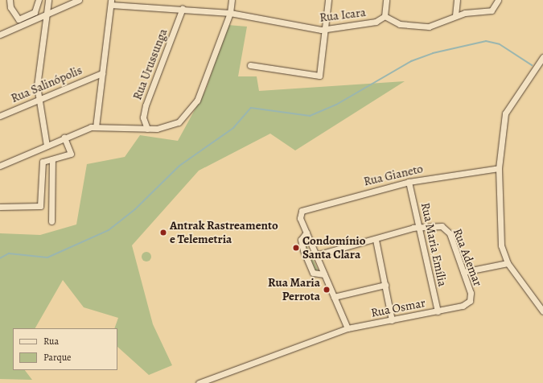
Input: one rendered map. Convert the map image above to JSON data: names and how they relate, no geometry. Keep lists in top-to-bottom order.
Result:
{
  "streets": {
    "street": [
      "Rua Icara",
      "Rua Urussunga",
      "Rua Salinópolis",
      "Rua Gianeto",
      "Rua Maria Emília",
      "Rua Ademar",
      "Rua Osmar"
    ]
  },
  "crossings": [
    ["Rua Icara", "Rua Urussunga"],
    ["Rua Gianeto", "Rua Maria Emília"],
    ["Rua Maria Emília", "Rua Ademar"],
    ["Rua Maria Emília", "Rua Osmar"],
    ["Rua Ademar", "Rua Osmar"]
  ],
  "places": ["Antrak Rastreamento e Telemetria", "Condomínio Santa Clara", "Rua Maria Perrota"],
  "legend": ["Rua", "Parque"]
}
